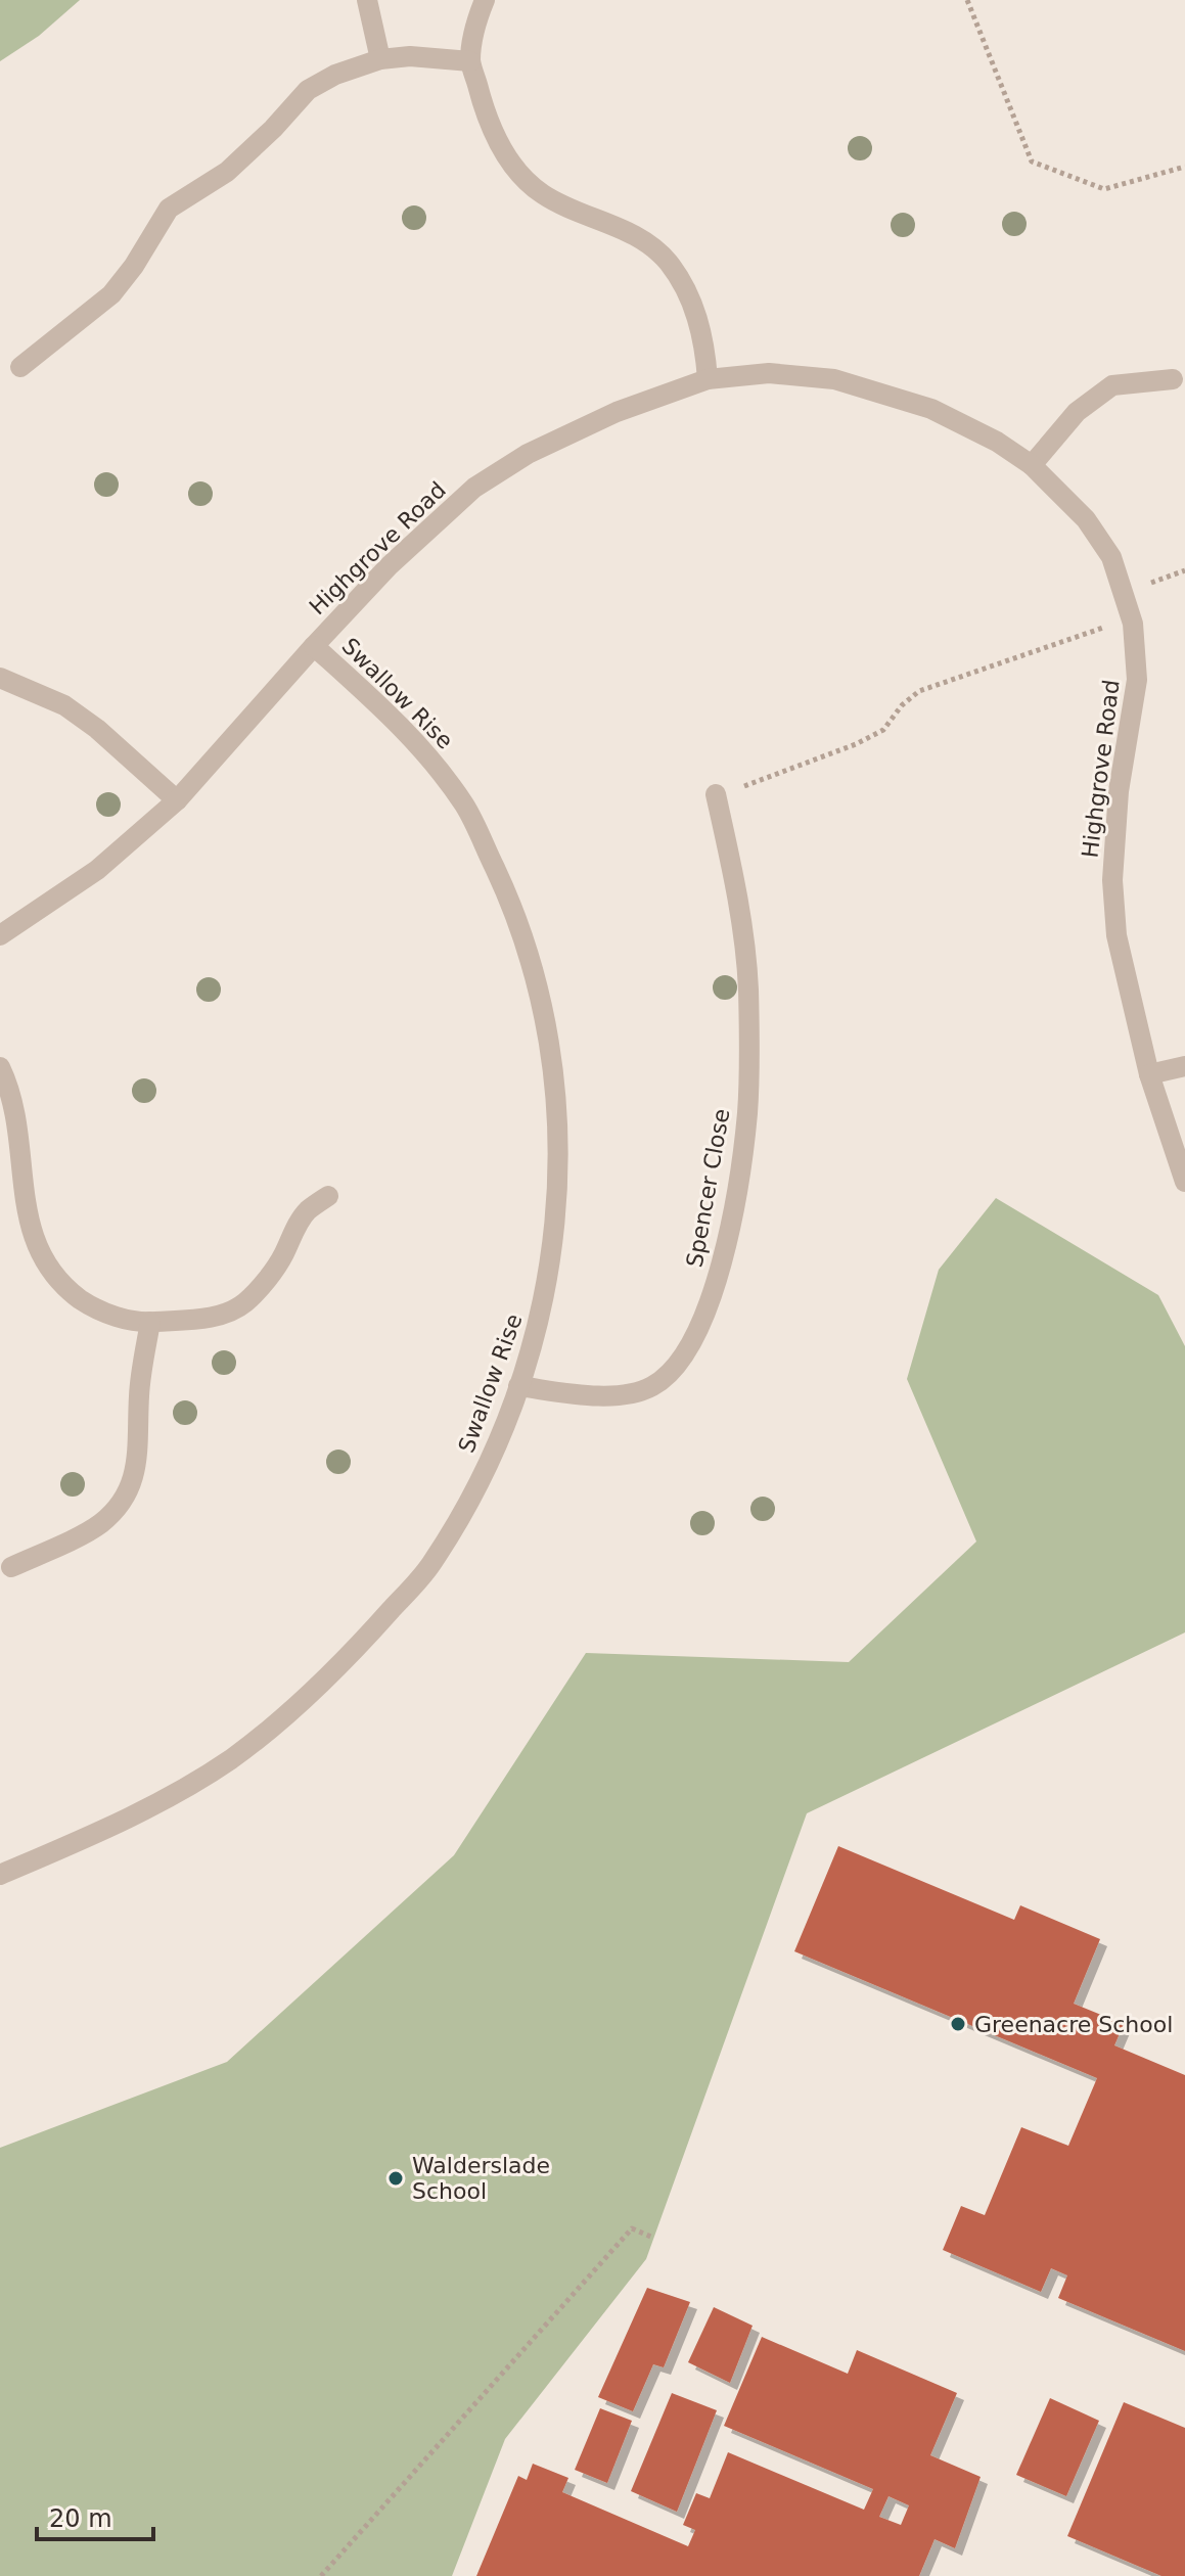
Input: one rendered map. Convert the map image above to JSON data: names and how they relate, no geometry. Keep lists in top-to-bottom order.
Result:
{
  "streets": {
    "street": ["Highgrove Road", "Swallow Rise", "Spencer Close"]
  },
  "crossings": [
    ["Highgrove Road", "Swallow Rise"],
    ["Swallow Rise", "Spencer Close"]
  ],
  "places": ["Greenacre School", "Walderslade School"],
  "scale_bar": "20 m"
}
